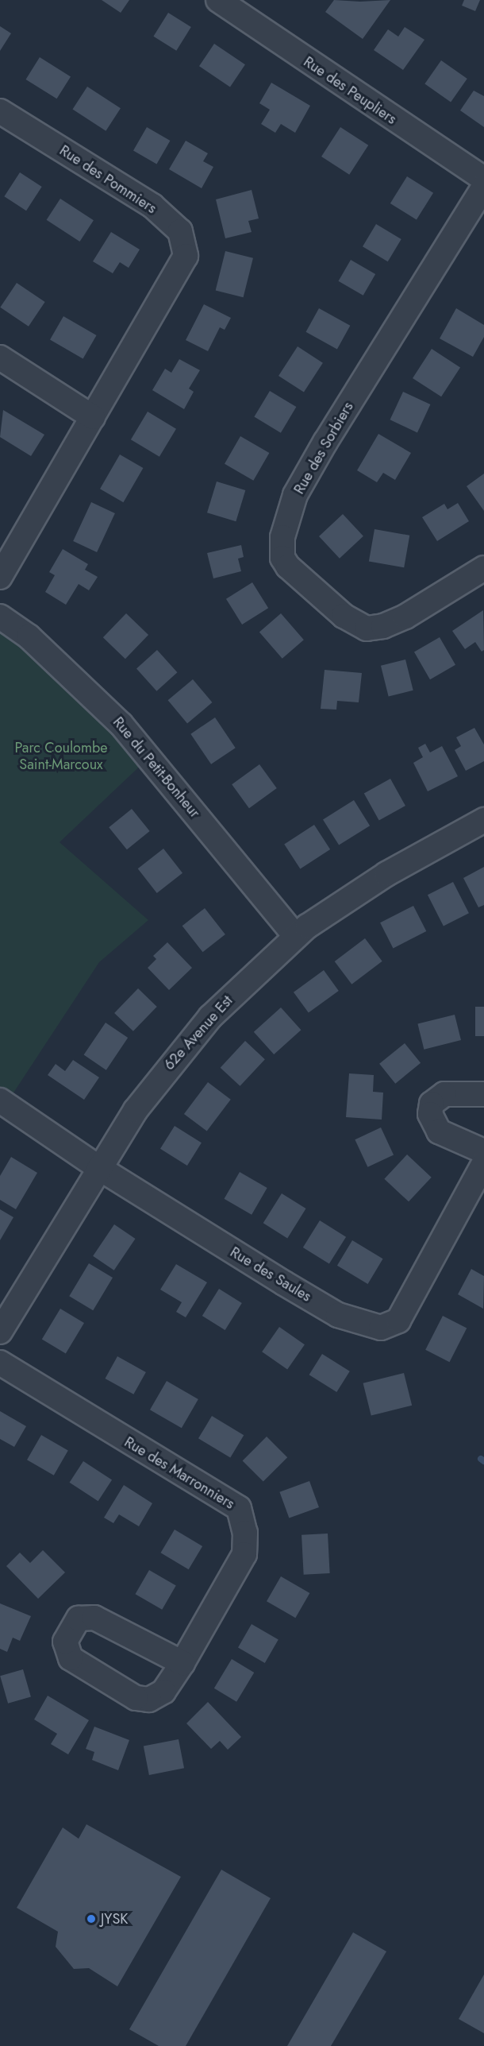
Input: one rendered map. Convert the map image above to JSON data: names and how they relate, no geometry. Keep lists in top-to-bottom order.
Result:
{
  "streets": {
    "street": [
      "Rue des Peupliers",
      "Rue des Pommiers",
      "Rue des Sorbiers",
      "Rue du Petit-Bonheur",
      "62e Avenue Est",
      "Rue des Saules",
      "Rue des Marronniers"
    ]
  },
  "crossings": [
    ["Rue du Petit-Bonheur", "62e Avenue Est"],
    ["62e Avenue Est", "Rue des Saules"]
  ],
  "parks": ["Parc Coulombe Saint-Marcoux"],
  "places": ["JYSK"]
}
